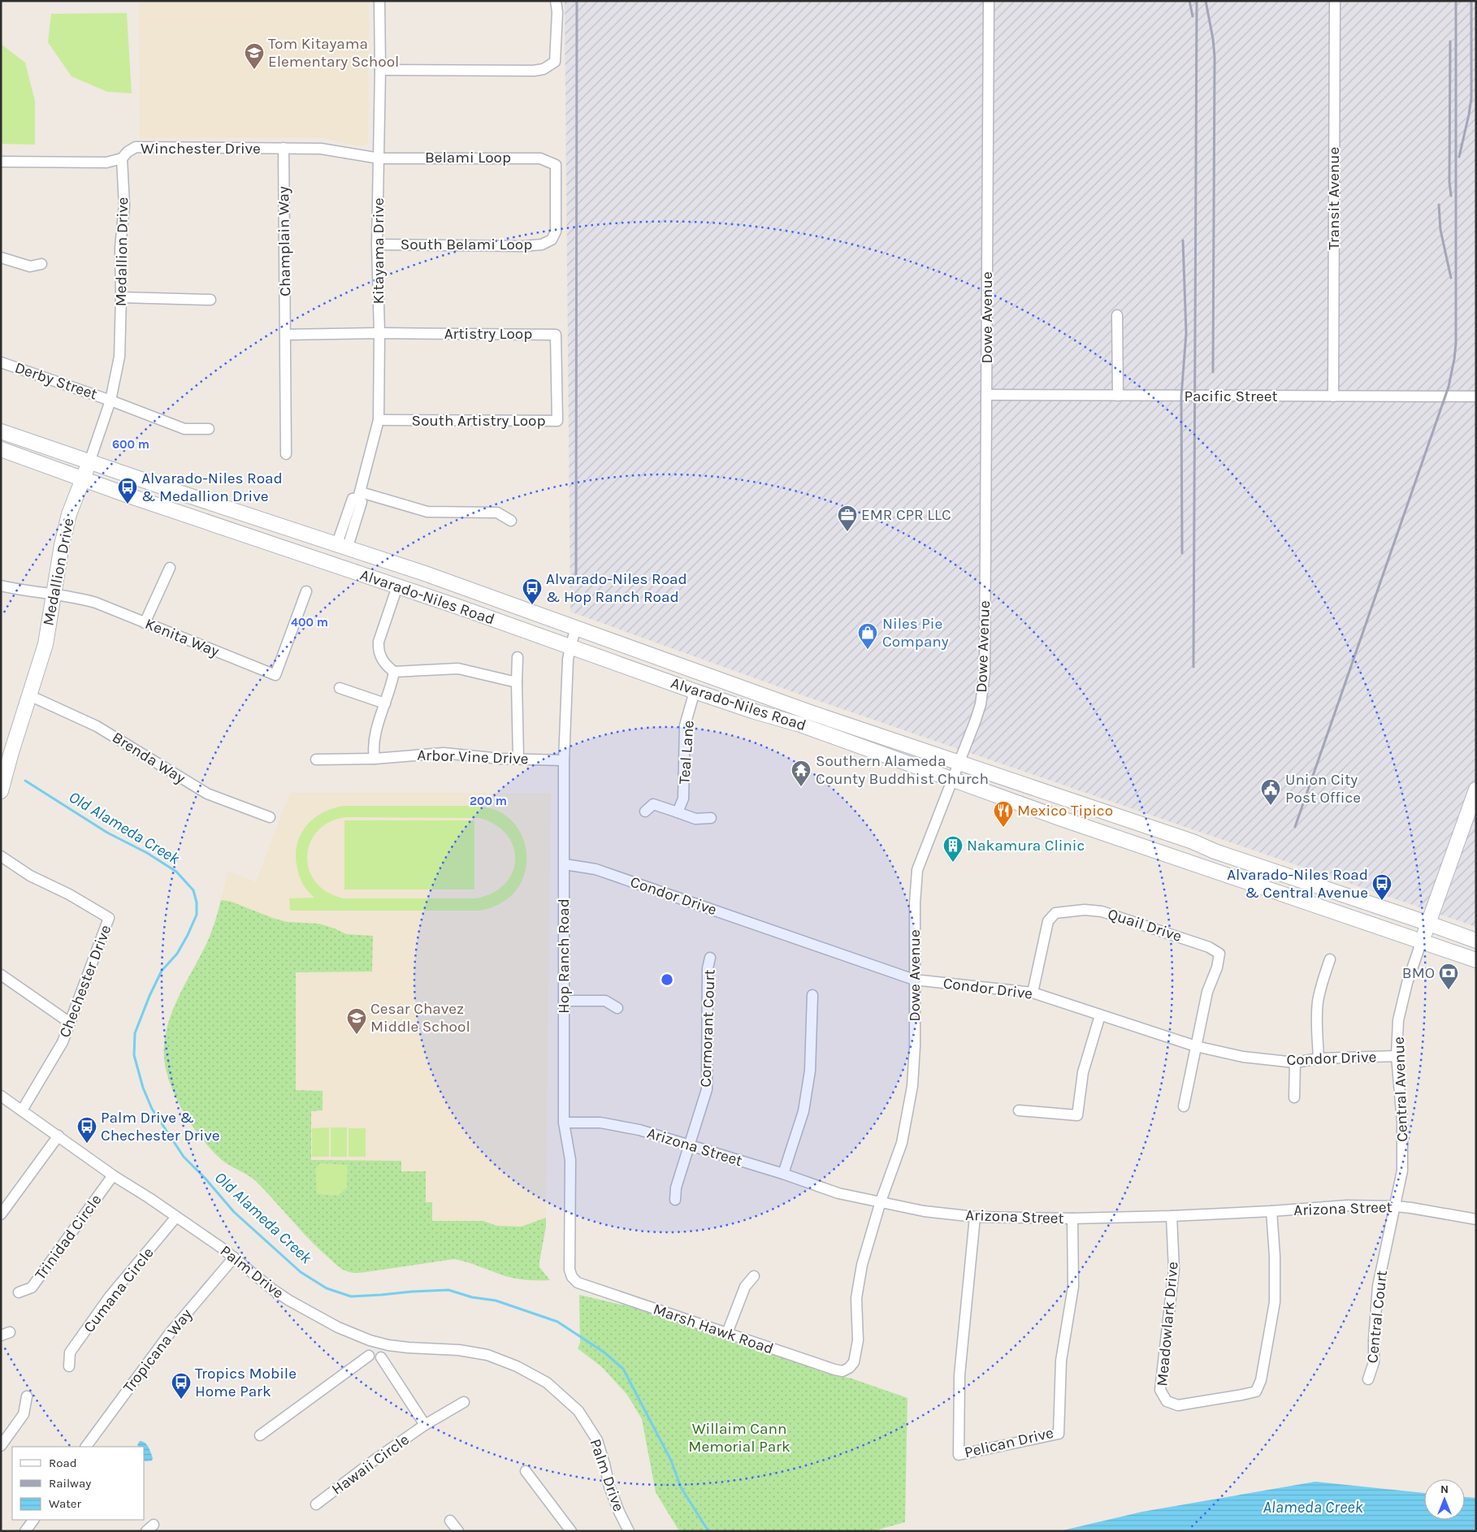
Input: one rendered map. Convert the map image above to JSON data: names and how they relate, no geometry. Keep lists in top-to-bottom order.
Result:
{
  "streets": {
    "main road": ["Medallion Drive", "Alvarado-Niles Road", "Central Avenue"],
    "street": [
      "Winchester Drive",
      "Belami Loop",
      "Transit Avenue",
      "Champlain Way",
      "South Belami Loop",
      "Kitayama Drive",
      "Dowe Avenue",
      "Artistry Loop",
      "Derby Street",
      "Pacific Street",
      "South Artistry Loop",
      "Kenita Way",
      "Teal Lane",
      "Arbor Vine Drive",
      "Brenda Way",
      "Condor Drive",
      "Quail Drive",
      "Hop Ranch Road",
      "Chechester Drive",
      "Cormorant Court",
      "Arizona Street",
      "Trinidad Circle",
      "Palm Drive",
      "Cumana Circle",
      "Central Court",
      "Meadowlark Drive",
      "Marsh Hawk Road",
      "Tropicana Way",
      "Pelican Drive",
      "Hawaii Circle"
    ]
  },
  "crossings": [
    ["Winchester Drive", "Belami Loop"],
    ["Winchester Drive", "Champlain Way"],
    ["Winchester Drive", "Kitayama Drive"],
    ["Winchester Drive", "Medallion Drive"],
    ["Belami Loop", "South Belami Loop"],
    ["Belami Loop", "Kitayama Drive"],
    ["Transit Avenue", "Pacific Street"],
    ["South Belami Loop", "Kitayama Drive"],
    ["Kitayama Drive", "Artistry Loop"],
    ["Kitayama Drive", "South Artistry Loop"],
    ["Kitayama Drive", "Alvarado-Niles Road"],
    ["Medallion Drive", "Derby Street"],
    ["Medallion Drive", "Alvarado-Niles Road"],
    ["Medallion Drive", "Kenita Way"],
    ["Medallion Drive", "Brenda Way"],
    ["Dowe Avenue", "Pacific Street"],
    ["Dowe Avenue", "Alvarado-Niles Road"],
    ["Dowe Avenue", "Condor Drive"],
    ["Dowe Avenue", "Arizona Street"],
    ["Dowe Avenue", "Marsh Hawk Road"],
    ["Artistry Loop", "South Artistry Loop"],
    ["Alvarado-Niles Road", "Teal Lane"],
    ["Alvarado-Niles Road", "Hop Ranch Road"],
    ["Alvarado-Niles Road", "Central Avenue"],
    ["Arbor Vine Drive", "Hop Ranch Road"],
    ["Condor Drive", "Quail Drive"],
    ["Condor Drive", "Hop Ranch Road"],
    ["Condor Drive", "Central Avenue"],
    ["Hop Ranch Road", "Arizona Street"],
    ["Hop Ranch Road", "Marsh Hawk Road"],
    ["Chechester Drive", "Palm Drive"],
    ["Cormorant Court", "Arizona Street"],
    ["Central Avenue", "Arizona Street"],
    ["Central Avenue", "Central Court"],
    ["Arizona Street", "Central Court"],
    ["Arizona Street", "Meadowlark Drive"],
    ["Arizona Street", "Pelican Drive"],
    ["Trinidad Circle", "Palm Drive"],
    ["Palm Drive", "Cumana Circle"],
    ["Palm Drive", "Tropicana Way"]
  ],
  "water": ["Old Alameda Creek", "Alameda Creek"],
  "parks": ["Willaim Cann Memorial Park"],
  "places": {
    "school or university": ["Tom Kitayama Elementary School", "Cesar Chavez Middle School"],
    "bus stop": [
      "Alvarado-Niles Road & Medallion Drive",
      "Alvarado-Niles Road & Hop Ranch Road",
      "Alvarado-Niles Road & Central Avenue",
      "Palm Drive & Chechester Drive",
      "Tropics Mobile Home Park"
    ],
    "office": ["EMR CPR LLC"],
    "shop": ["Niles Pie Company"],
    "temple": ["Southern Alameda County Buddhist Church"],
    "public building": ["Union City Post Office"],
    "restaurant": ["Mexico Tipico"],
    "building": ["Nakamura Clinic"],
    "bank": ["BMO"]
  },
  "legend": ["Road", "Railway", "Water"],
  "north": "top",
  "rings": ["600 m", "400 m", "200 m"]
}
